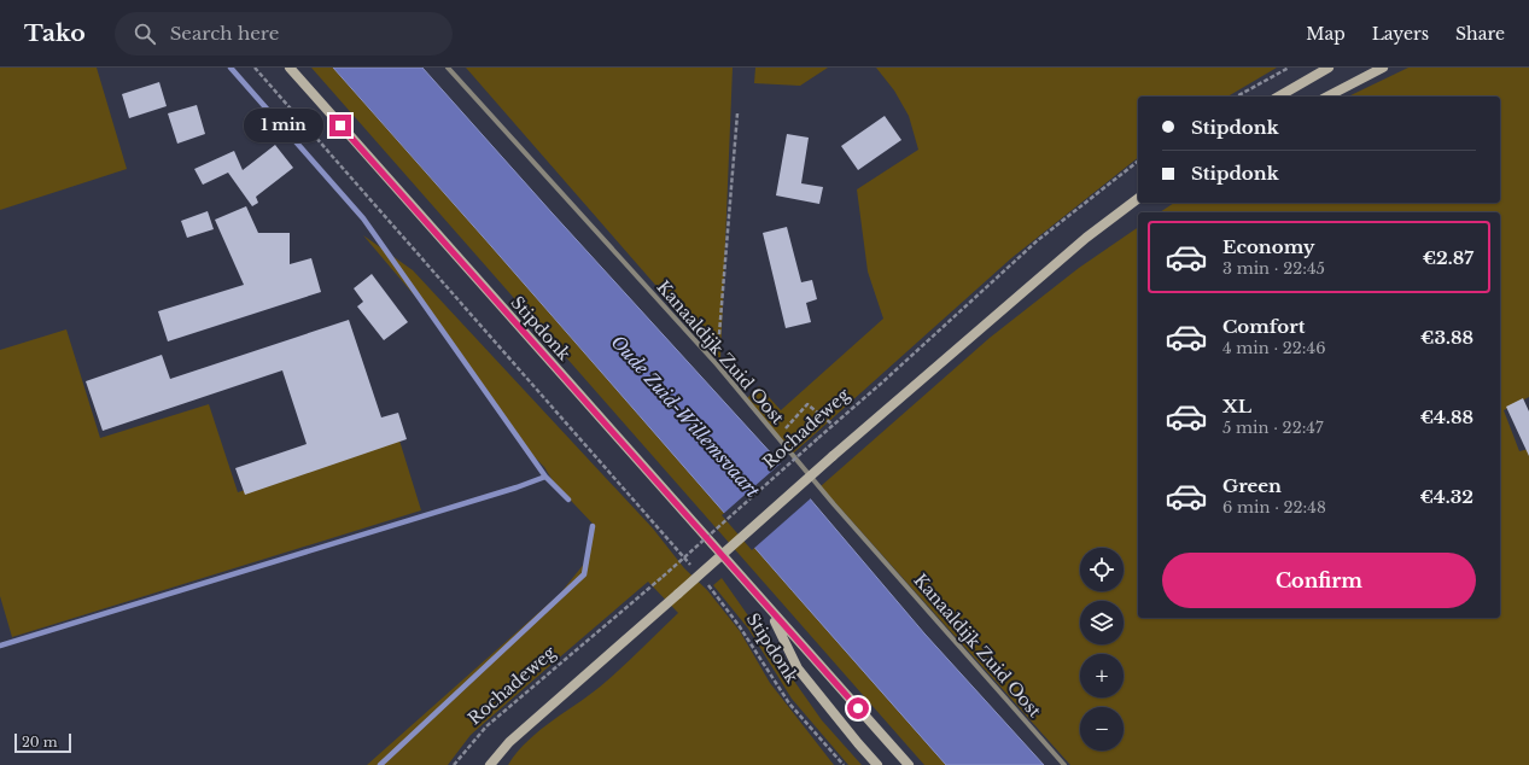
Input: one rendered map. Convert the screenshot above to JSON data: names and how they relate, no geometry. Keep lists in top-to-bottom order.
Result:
{
  "streets": {
    "main road": ["Stipdonk"],
    "street": ["Kanaaldijk Zuid Oost"],
    "path": ["Rochadeweg"]
  },
  "water": ["Oude Zuid-Willemsvaart"],
  "scale_bar": "20 m",
  "page": {
    "header": "Tako",
    "search": "Search here",
    "nav": ["Map", "Layers", "Share"],
    "banner": ["Stipdonk", "Stipdonk"],
    "bubble": "1 min",
    "list": [
      {
        "name": "Economy",
        "note": "3 min · 22:45",
        "value": "€2.87"
      },
      {
        "name": "Comfort",
        "note": "4 min · 22:46",
        "value": "€3.88"
      },
      {
        "name": "XL",
        "note": "5 min · 22:47",
        "value": "€4.88"
      },
      {
        "name": "Green",
        "note": "6 min · 22:48",
        "value": "€4.32"
      }
    ],
    "buttons": "Confirm",
    "map_buttons": ["+", "−"],
    "scale": "20 m"
  }
}
